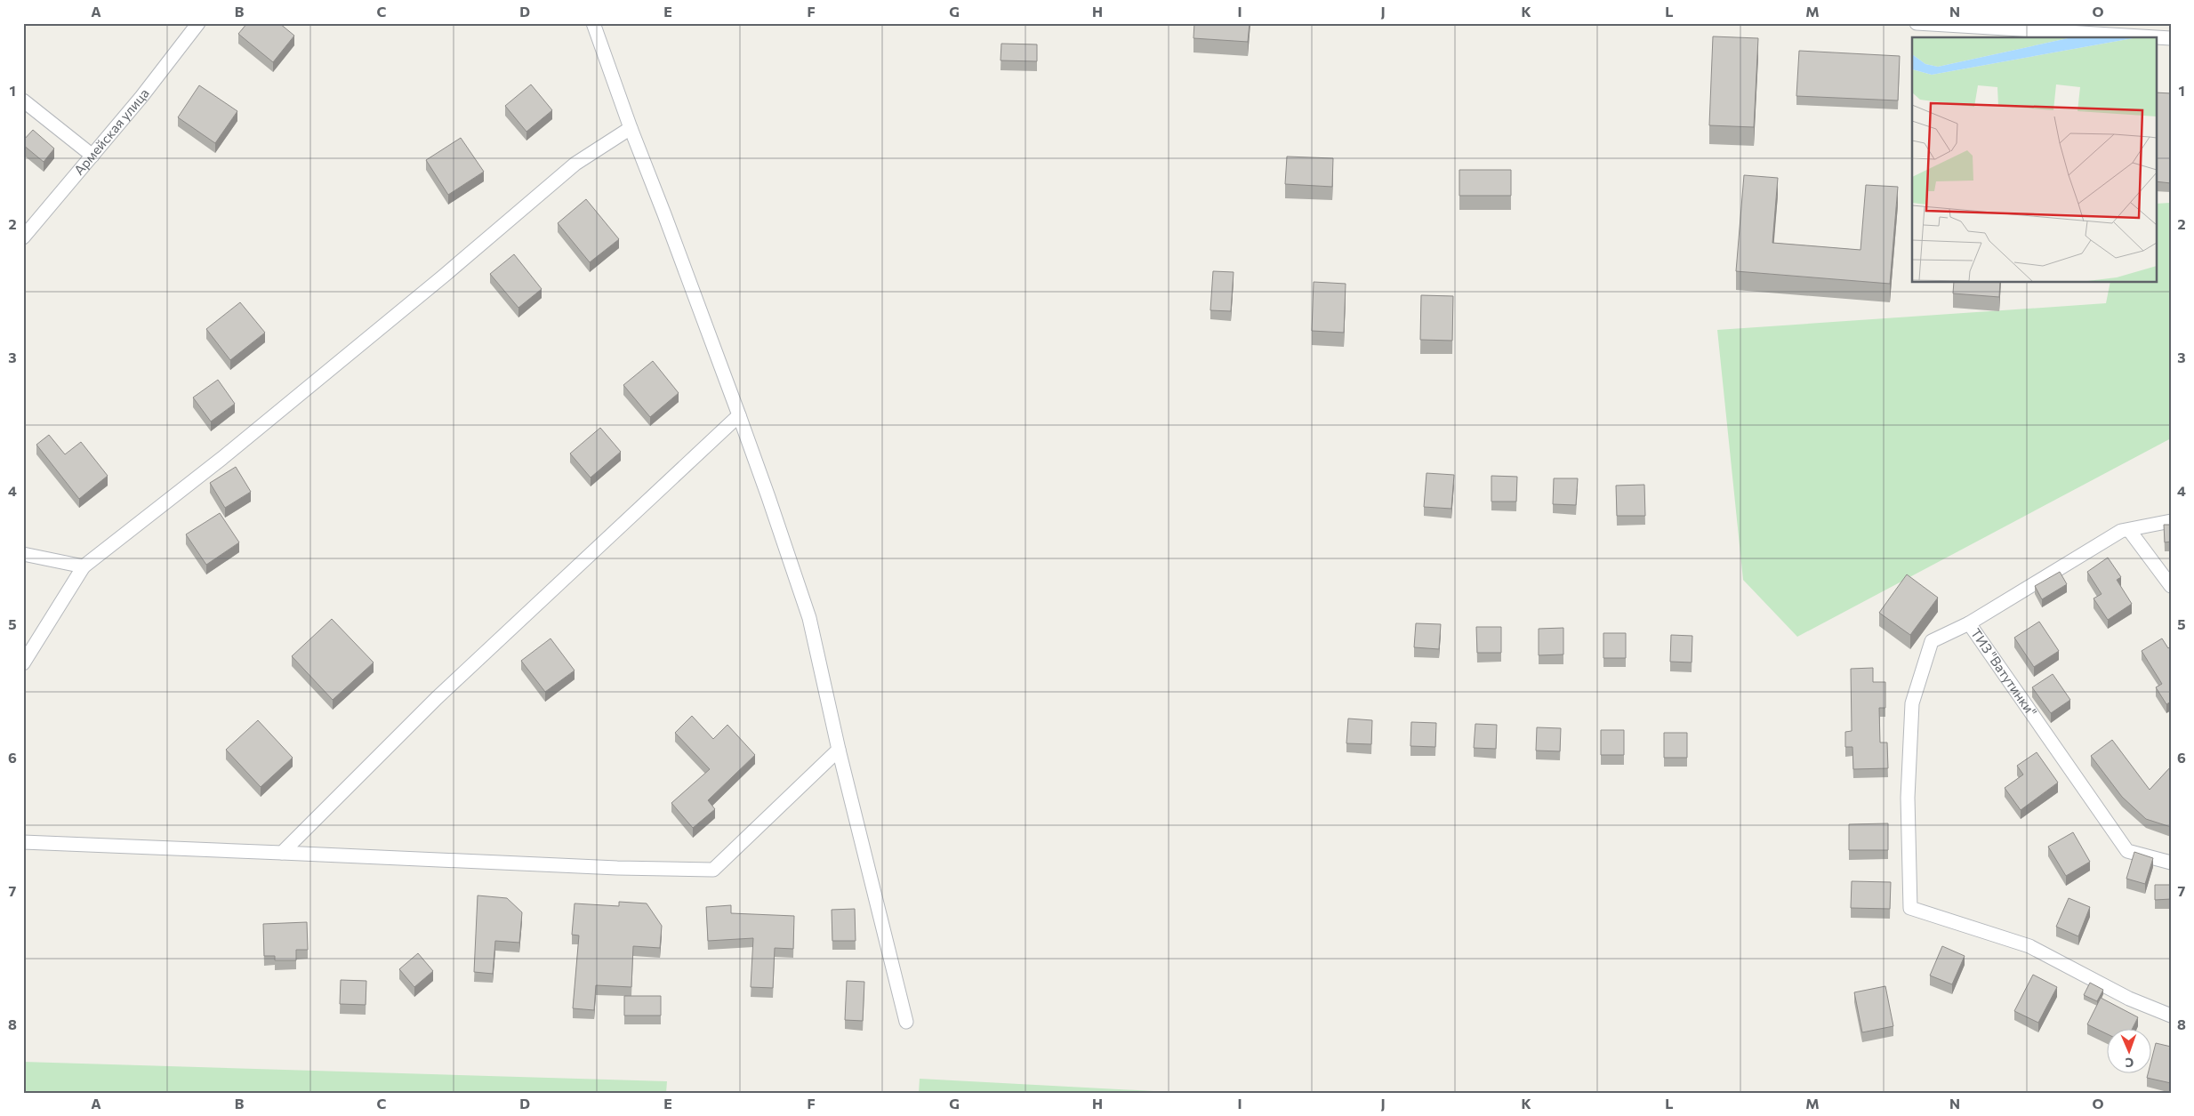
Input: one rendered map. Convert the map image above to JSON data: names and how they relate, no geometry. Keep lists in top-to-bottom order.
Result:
{
  "streets": {
    "street": ["Армейская улица", "ТИЗ \"Ватутинки\""]
  },
  "north": "bottom",
  "grid": {
    "columns": [
      "A",
      "B",
      "C",
      "D",
      "E",
      "F",
      "G",
      "H",
      "I",
      "J",
      "K",
      "L",
      "M",
      "N",
      "O"
    ],
    "rows": [
      "1",
      "2",
      "3",
      "4",
      "5",
      "6",
      "7",
      "8"
    ]
  }
}
